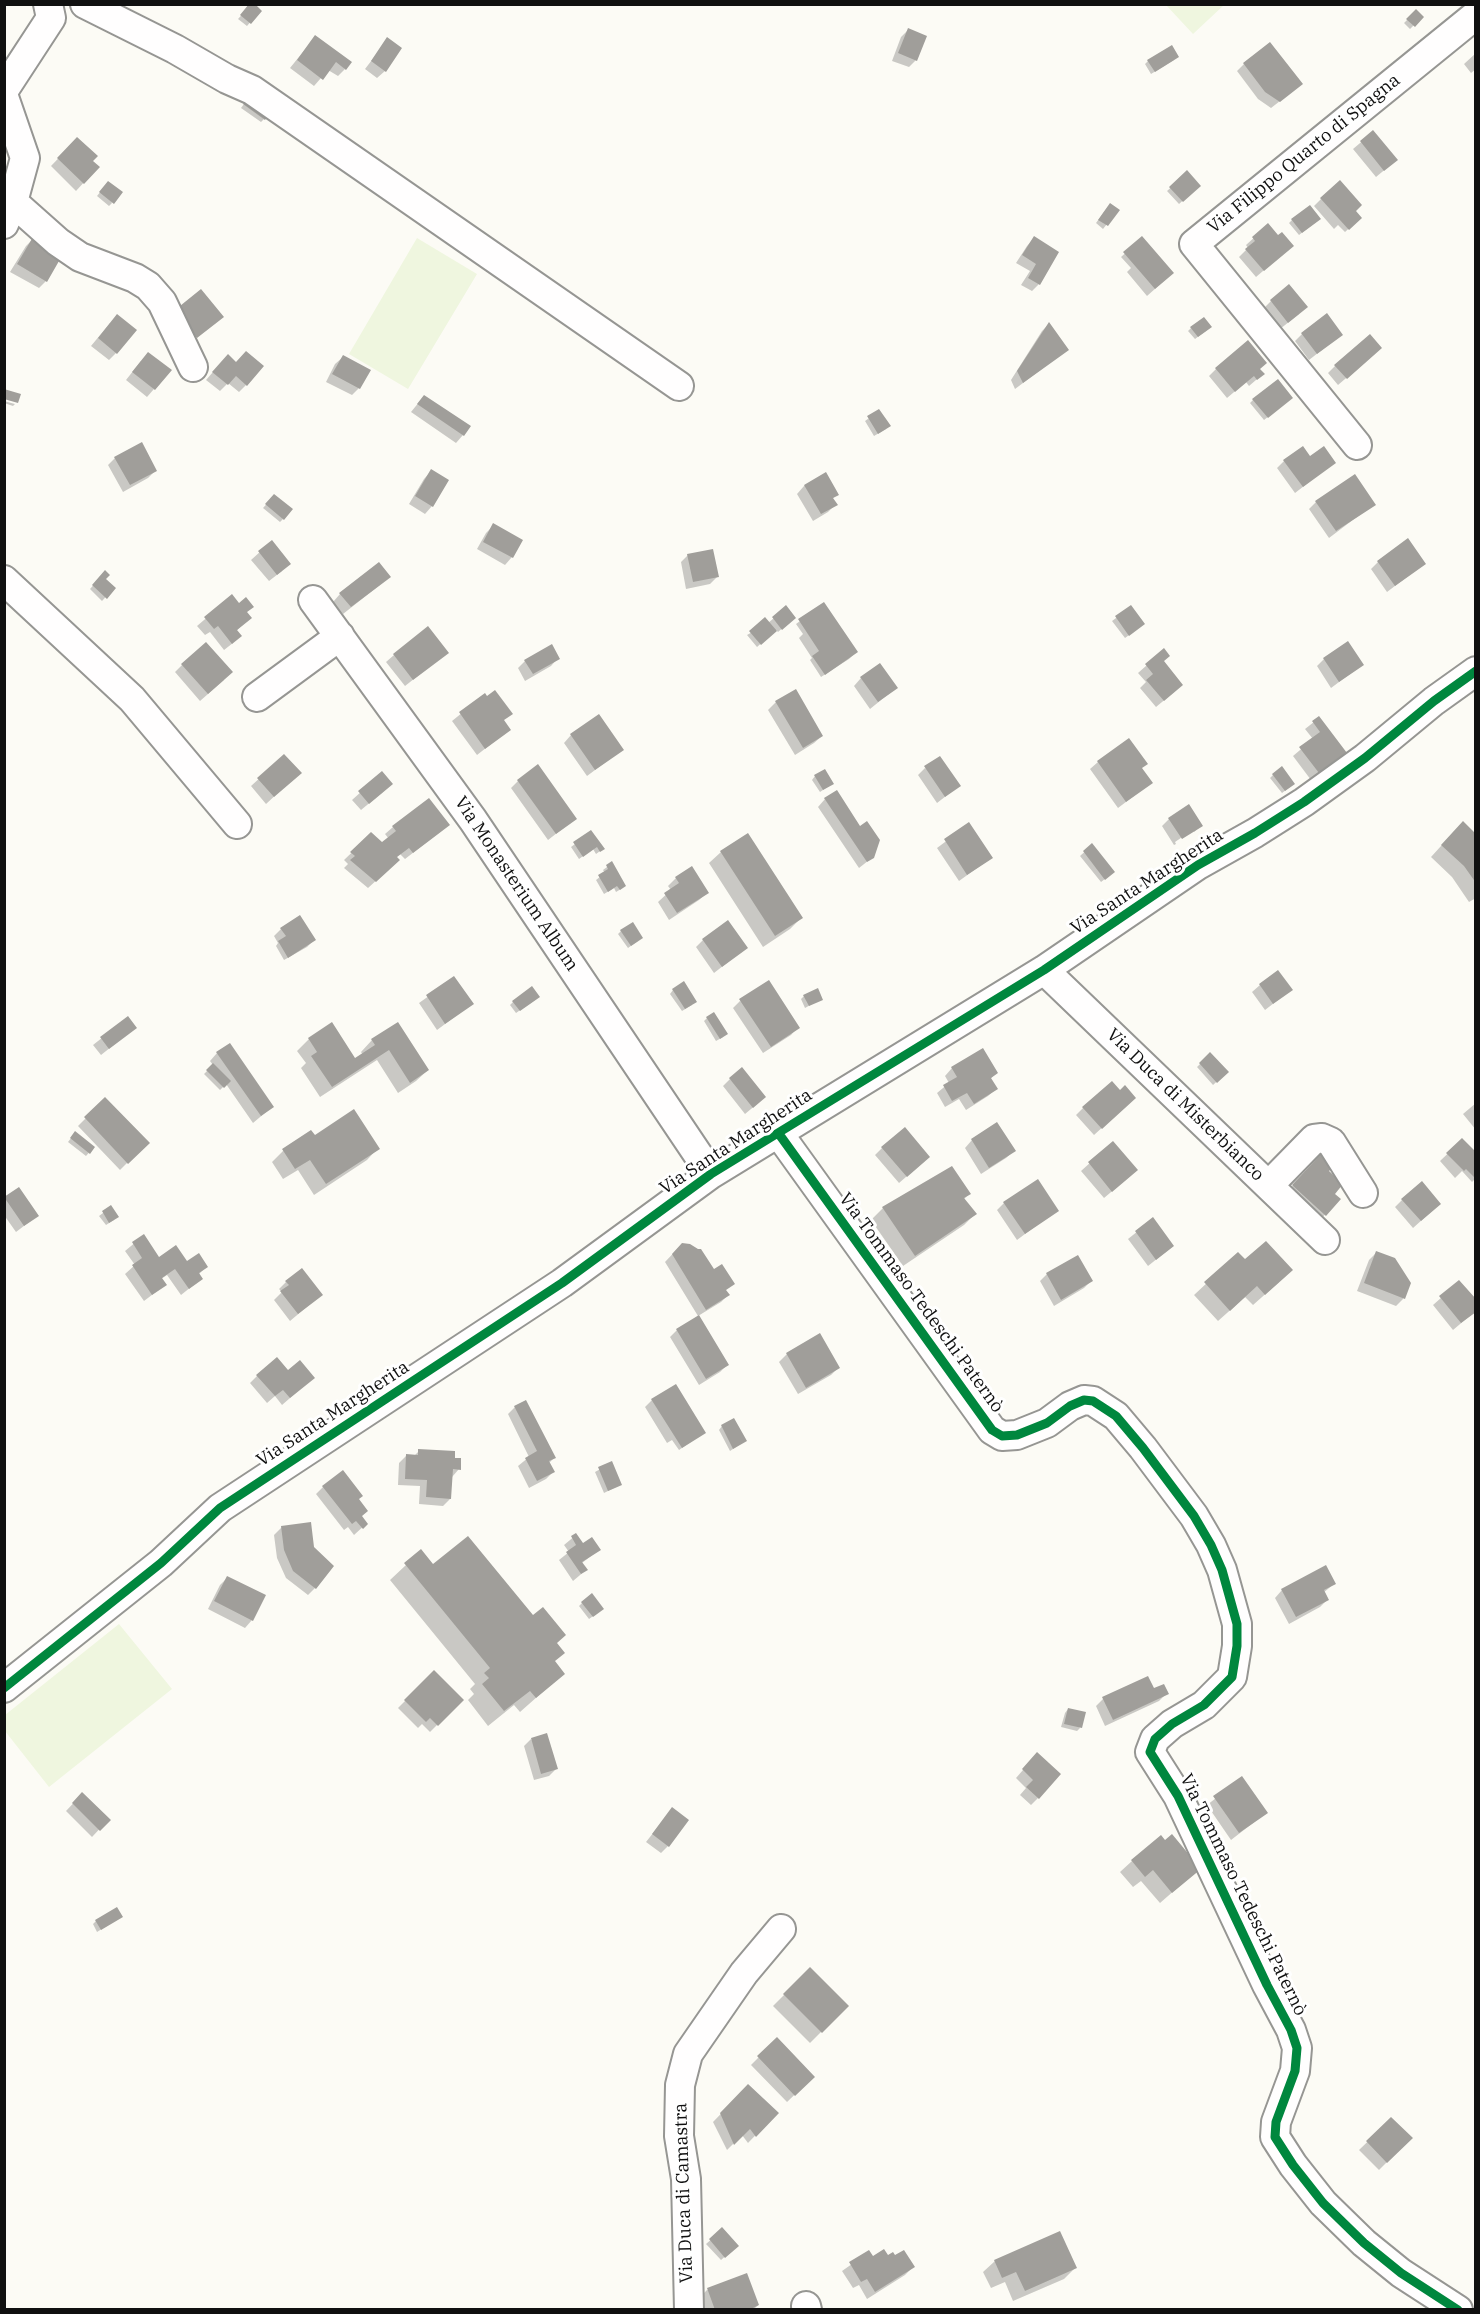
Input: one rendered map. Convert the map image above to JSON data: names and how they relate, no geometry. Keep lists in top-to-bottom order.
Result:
{
  "streets": {
    "street": [
      "Via Filippo Quarto di Spagna",
      "Via Santa Margherita",
      "Via Monasterium Album",
      "Via Duca di Misterbianco",
      "Via Tommaso Tedeschi Paternò",
      "Via Duca di Camastra"
    ]
  },
  "crossings": [
    ["Via Santa Margherita", "Via Monasterium Album"],
    ["Via Santa Margherita", "Via Duca di Misterbianco"],
    ["Via Santa Margherita", "Via Tommaso Tedeschi Paternò"]
  ]
}
